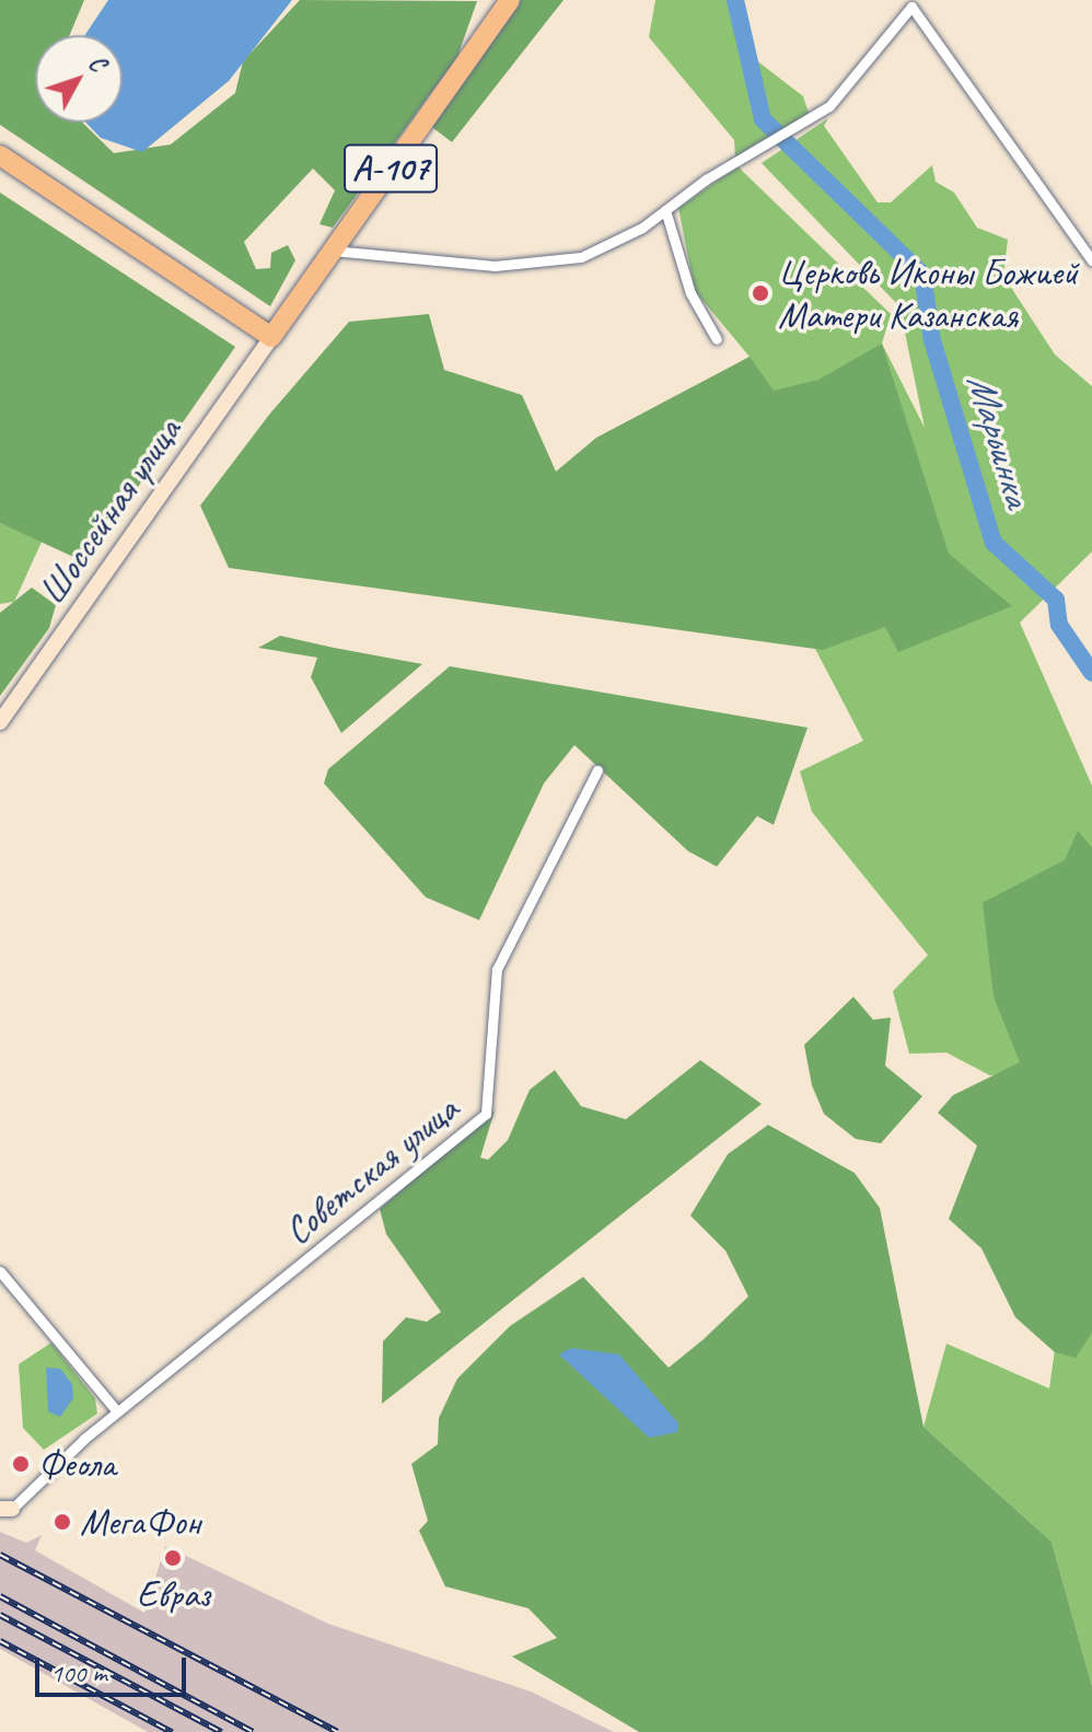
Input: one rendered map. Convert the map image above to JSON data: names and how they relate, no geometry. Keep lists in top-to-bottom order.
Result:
{
  "streets": {
    "highway": ["А-107"],
    "street": ["Шоссейная улица", "Советская улица"]
  },
  "crossings": [
    ["А-107", "Шоссейная улица"]
  ],
  "water": ["Марьинка"],
  "places": [
    "Церковь Иконы Божией Матери Казанская",
    "Феола",
    "МегаФон",
    "Евраз"
  ],
  "scale_bar": "100 m",
  "north": "top right"
}
